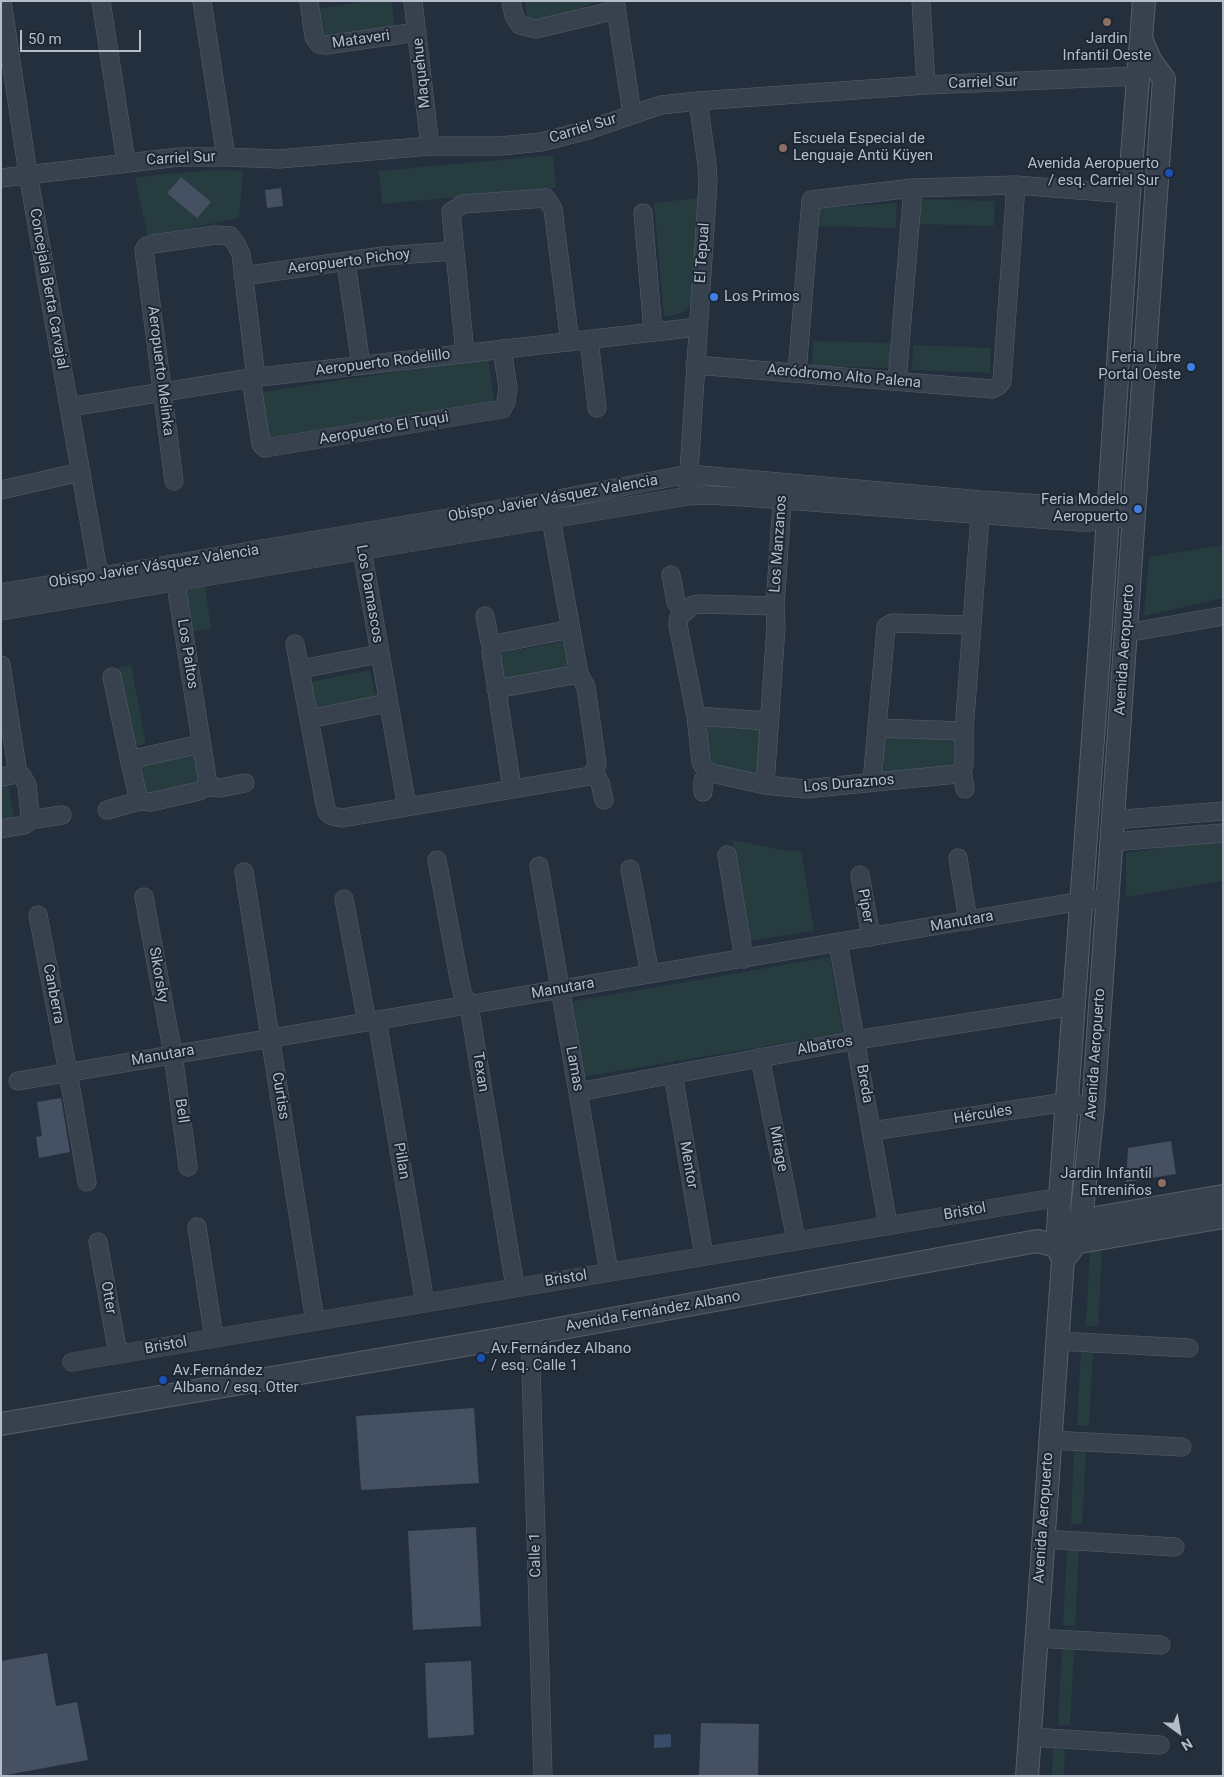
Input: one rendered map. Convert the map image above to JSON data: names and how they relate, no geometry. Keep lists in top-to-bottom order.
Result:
{
  "streets": {
    "street": [
      "Mataveri",
      "Maquehue",
      "Carriel Sur",
      "El Tepual",
      "Aeropuerto Pichoy",
      "Concejala Berta Carvajal",
      "Aeropuerto Rodelillo",
      "Aeropuerto Melinka",
      "Aeródromo Alto Palena",
      "Aeropuerto El Tuqui",
      "Obispo Javier Vásquez Valencia",
      "Los Manzanos",
      "Los Damascos",
      "Avenida Aeropuerto",
      "Los Paltos",
      "Los Duraznos",
      "Piper",
      "Manutara",
      "Sikorsky",
      "Canberra",
      "Albatros",
      "Lamas",
      "Texan",
      "Breda",
      "Curtiss",
      "Bell",
      "Hércules",
      "Mirage",
      "Pillan",
      "Mentor",
      "Bristol",
      "Otter",
      "Avenida Fernández Albano",
      "Calle 1"
    ]
  },
  "crossings": [
    ["Mataveri", "Maquehue"],
    ["Maquehue", "Carriel Sur"],
    ["Carriel Sur", "El Tepual"],
    ["Carriel Sur", "Concejala Berta Carvajal"],
    ["Carriel Sur", "Avenida Aeropuerto"],
    ["El Tepual", "Aeropuerto Rodelillo"],
    ["El Tepual", "Aeródromo Alto Palena"],
    ["El Tepual", "Obispo Javier Vásquez Valencia"],
    ["Aeropuerto Pichoy", "Aeropuerto Melinka"],
    ["Concejala Berta Carvajal", "Aeropuerto Rodelillo"],
    ["Concejala Berta Carvajal", "Obispo Javier Vásquez Valencia"],
    ["Aeropuerto Rodelillo", "Aeropuerto Melinka"],
    ["Aeropuerto Rodelillo", "Aeropuerto El Tuqui"],
    ["Obispo Javier Vásquez Valencia", "Los Manzanos"],
    ["Obispo Javier Vásquez Valencia", "Los Damascos"],
    ["Obispo Javier Vásquez Valencia", "Avenida Aeropuerto"],
    ["Obispo Javier Vásquez Valencia", "Los Paltos"],
    ["Los Manzanos", "Los Duraznos"],
    ["Avenida Aeropuerto", "Manutara"],
    ["Avenida Aeropuerto", "Albatros"],
    ["Avenida Aeropuerto", "Hércules"],
    ["Avenida Aeropuerto", "Bristol"],
    ["Avenida Aeropuerto", "Avenida Fernández Albano"],
    ["Piper", "Manutara"],
    ["Manutara", "Sikorsky"],
    ["Manutara", "Canberra"],
    ["Manutara", "Lamas"],
    ["Manutara", "Texan"],
    ["Manutara", "Breda"],
    ["Manutara", "Curtiss"],
    ["Manutara", "Bell"],
    ["Manutara", "Pillan"],
    ["Sikorsky", "Bell"],
    ["Albatros", "Lamas"],
    ["Albatros", "Breda"],
    ["Albatros", "Mirage"],
    ["Albatros", "Mentor"],
    ["Lamas", "Bristol"],
    ["Texan", "Bristol"],
    ["Breda", "Hércules"],
    ["Breda", "Bristol"],
    ["Curtiss", "Bristol"],
    ["Mirage", "Bristol"],
    ["Pillan", "Bristol"],
    ["Mentor", "Bristol"],
    ["Bristol", "Otter"],
    ["Avenida Fernández Albano", "Calle 1"]
  ],
  "places": [
    "Jardin Infantil Oeste",
    "Escuela Especial de Lenguaje Antü Küyen",
    "Avenida Aeropuerto / esq. Carriel Sur",
    "Los Primos",
    "Feria Libre Portal Oeste",
    "Feria Modelo Aeropuerto",
    "Jardin Infantil Entreniños",
    "Av.Fernández Albano / esq. Calle 1",
    "Av.Fernández Albano / esq. Otter"
  ],
  "scale_bar": "50 m",
  "north": "bottom right"
}
